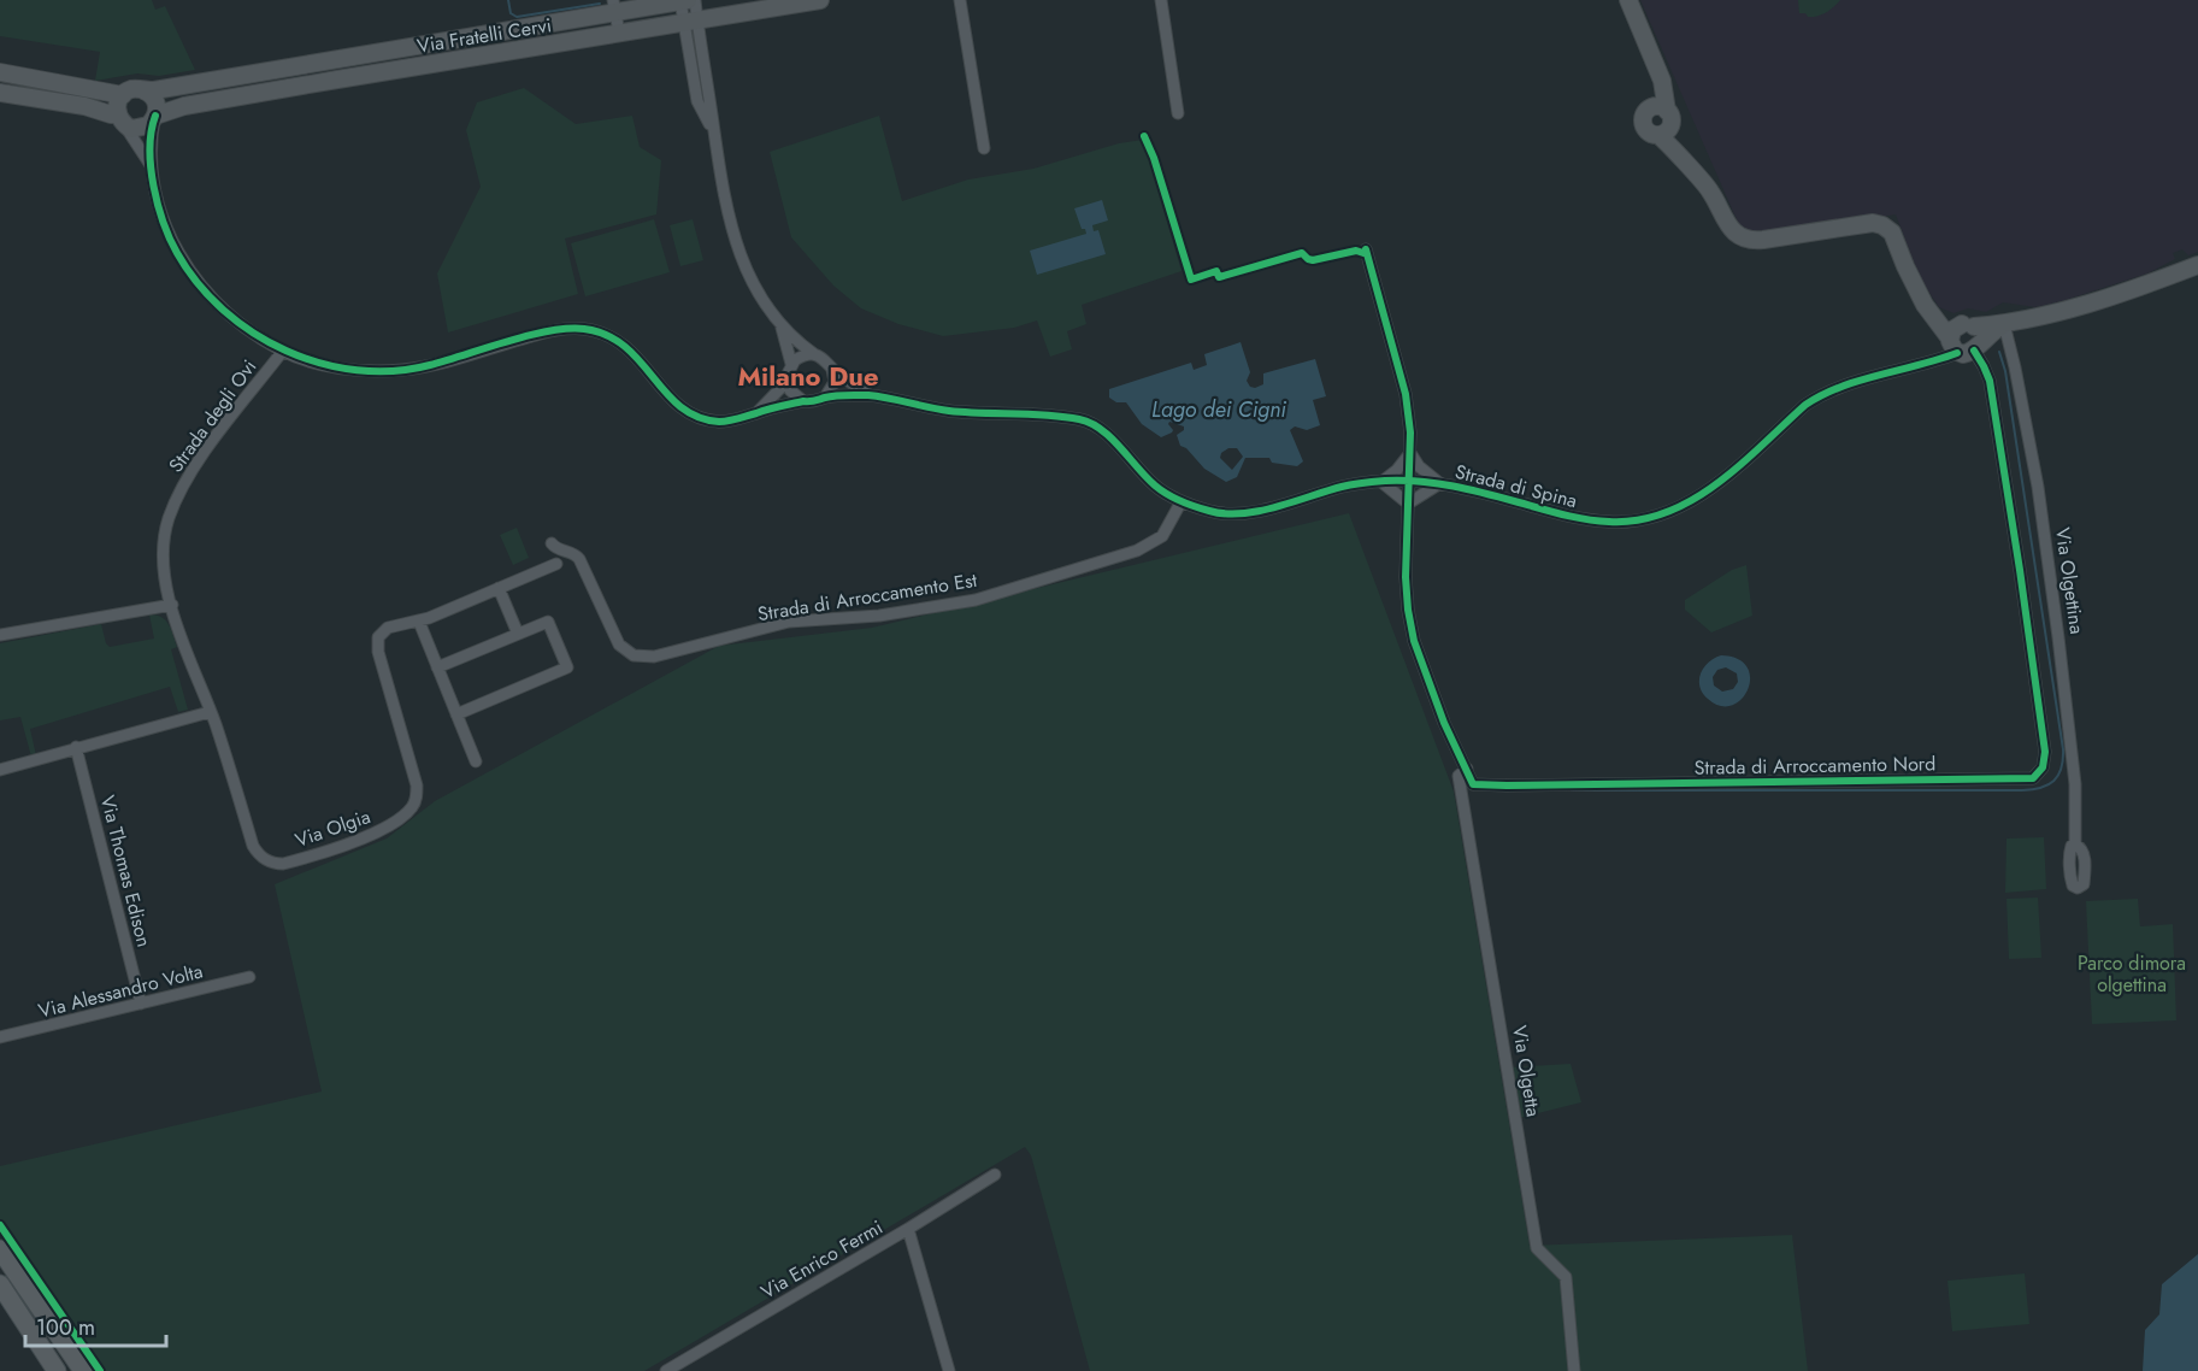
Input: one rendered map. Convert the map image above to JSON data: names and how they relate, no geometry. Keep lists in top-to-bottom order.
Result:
{
  "streets": {
    "street": [
      "Via Fratelli Cervi",
      "Strada degli Ovi",
      "Strada di Spina",
      "Via Olgettina",
      "Strada di Arroccamento Est",
      "Strada di Arroccamento Nord",
      "Via Olgia",
      "Via Thomas Edison",
      "Via Alessandro Volta",
      "Via Olgetta",
      "Via Enrico Fermi"
    ]
  },
  "crossings": [
    ["Strada degli Ovi", "Via Olgia"],
    ["Strada di Spina", "Strada di Arroccamento Est"],
    ["Strada di Spina", "Strada di Arroccamento Nord"],
    ["Strada di Arroccamento Nord", "Via Olgetta"],
    ["Via Thomas Edison", "Via Alessandro Volta"]
  ],
  "districts": ["Milano Due"],
  "water": ["Lago dei Cigni"],
  "parks": ["Parco dimora olgettina"],
  "scale_bar": "100 m"
}
